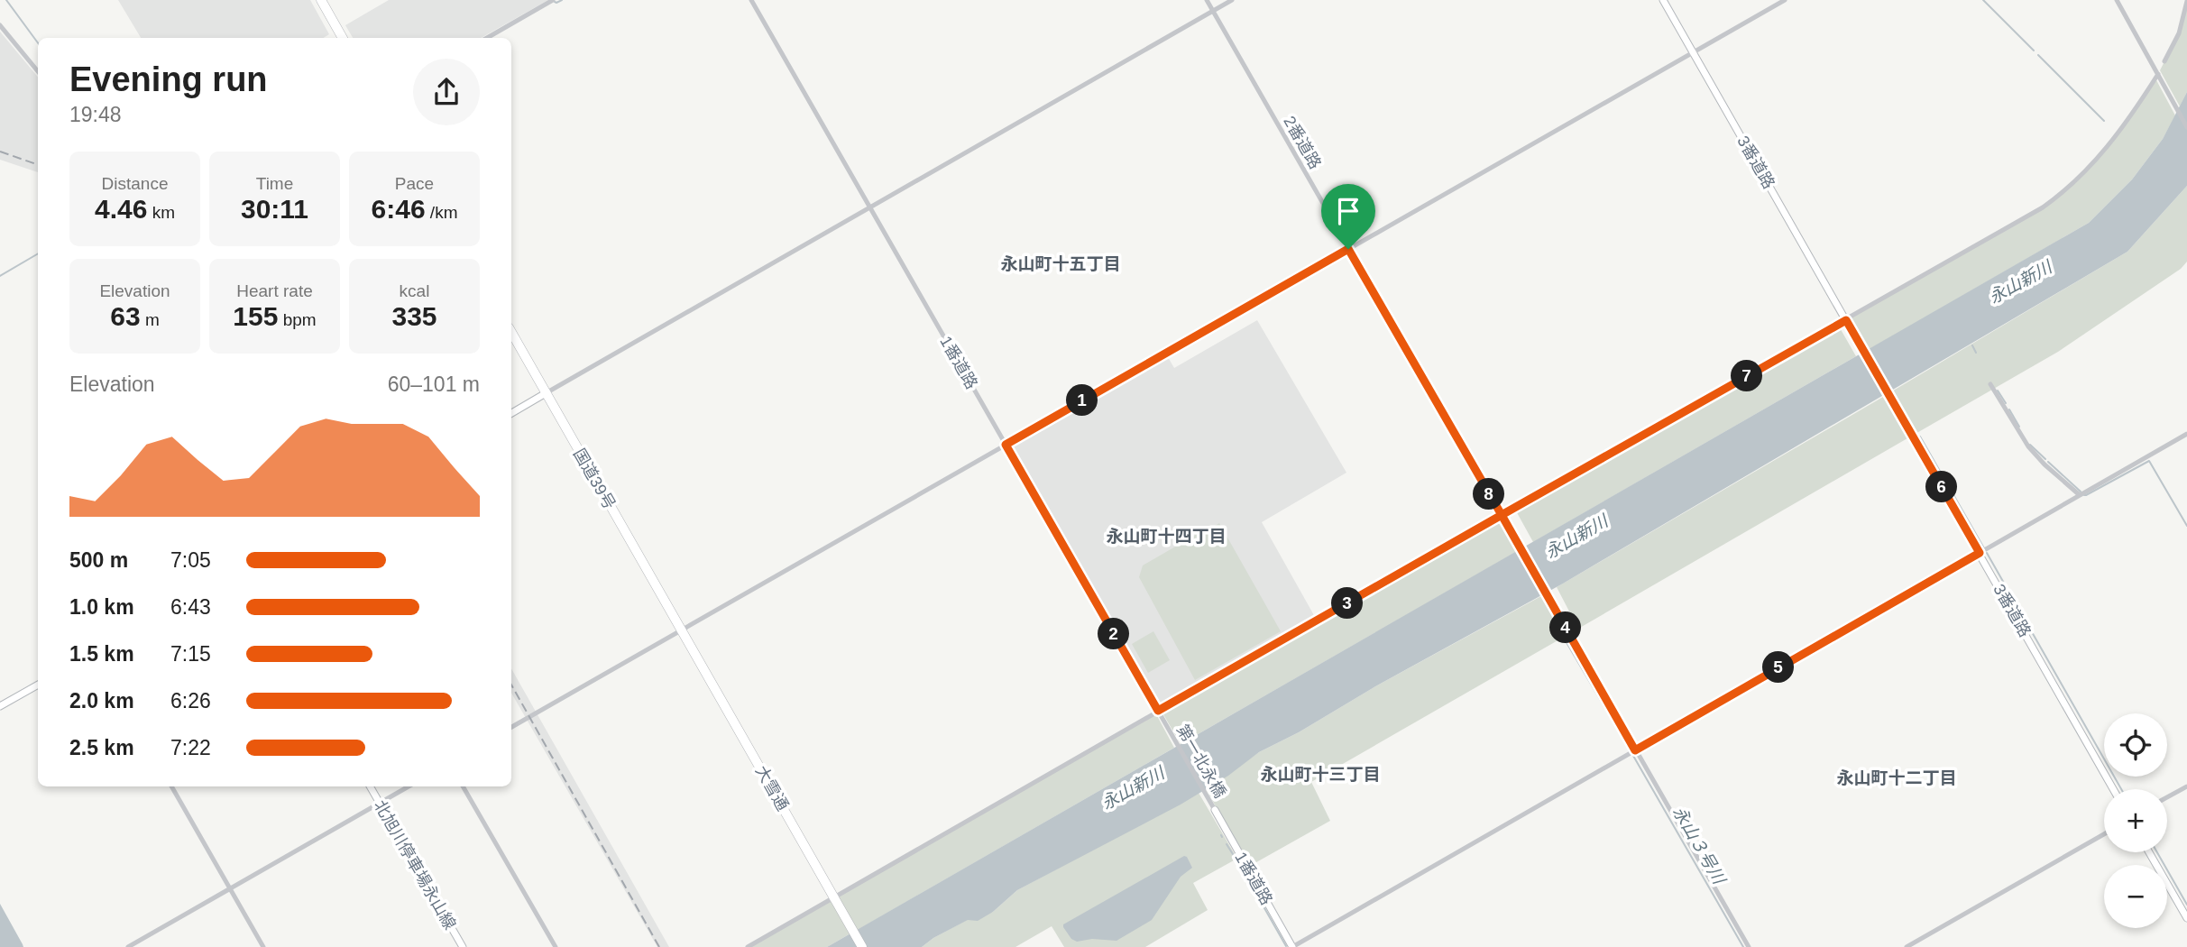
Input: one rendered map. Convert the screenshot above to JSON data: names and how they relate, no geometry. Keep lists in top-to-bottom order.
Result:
{
  "streets": {
    "highway": ["国道39号", "大雪通"],
    "street": [
      "2番道路",
      "3番道路",
      "1番道路",
      "第一北永橋",
      "北旭川停車場永山線"
    ]
  },
  "crossings": [
    ["1番道路", "第一北永橋"],
    ["国道39号", "大雪通"]
  ],
  "districts": [
    "永山町十五丁目",
    "永山町十四丁目",
    "永山町十三丁目",
    "永山町十二丁目"
  ],
  "water": ["永山新川", "永山３号川"],
  "page": {
    "heading": ["Evening run", "19:48"],
    "stats": [
      ["Distance", "4.46 km"],
      ["Time", "30:11"],
      ["Pace", "6:46 /km"],
      ["Elevation", "63 m"],
      ["Heart rate", "155 bpm"],
      ["kcal", "335"]
    ],
    "pins": [
      "7",
      "1",
      "6",
      "8",
      "3",
      "4",
      "2",
      "5"
    ],
    "chart": ["Elevation", "60–101 m"],
    "list": [
      {
        "name": "500 m",
        "note": "7:05"
      },
      {
        "name": "1.0 km",
        "note": "6:43"
      },
      {
        "name": "1.5 km",
        "note": "7:15"
      },
      {
        "name": "2.0 km",
        "note": "6:26"
      },
      {
        "name": "2.5 km",
        "note": "7:22"
      }
    ],
    "map_buttons": ["+", "−"]
  }
}
